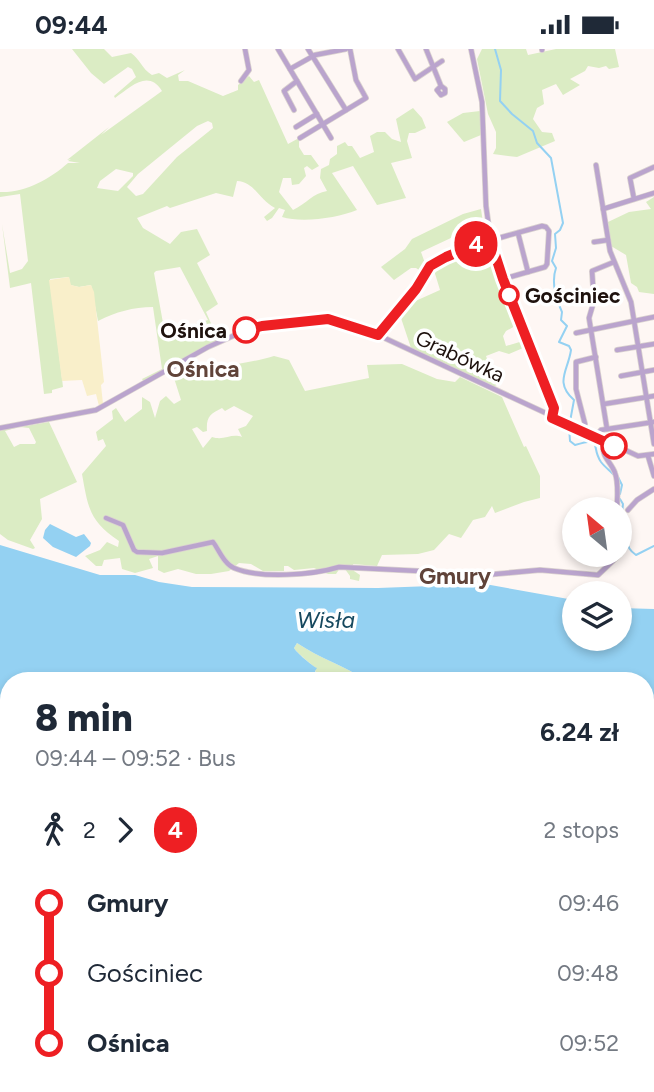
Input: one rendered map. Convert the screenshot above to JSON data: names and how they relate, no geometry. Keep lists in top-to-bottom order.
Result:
{
  "streets": {
    "street": ["Grabówka"]
  },
  "districts": ["Ośnica", "Gmury"],
  "water": ["Wisła"],
  "places": ["Gościniec", "Ośnica"],
  "lines": ["bus line 4"],
  "north": "top left",
  "page": {
    "status": "09:44",
    "on_map": "4",
    "heading": ["8 min", "09:44 – 09:52 · Bus", "6.24 zł"],
    "legs": ["2", "4", "2 stops"],
    "list": [
      {
        "name": "Gmury",
        "value": "09:46"
      },
      {
        "name": "Gościniec",
        "value": "09:48"
      },
      {
        "name": "Ośnica",
        "value": "09:52"
      }
    ]
  }
}
